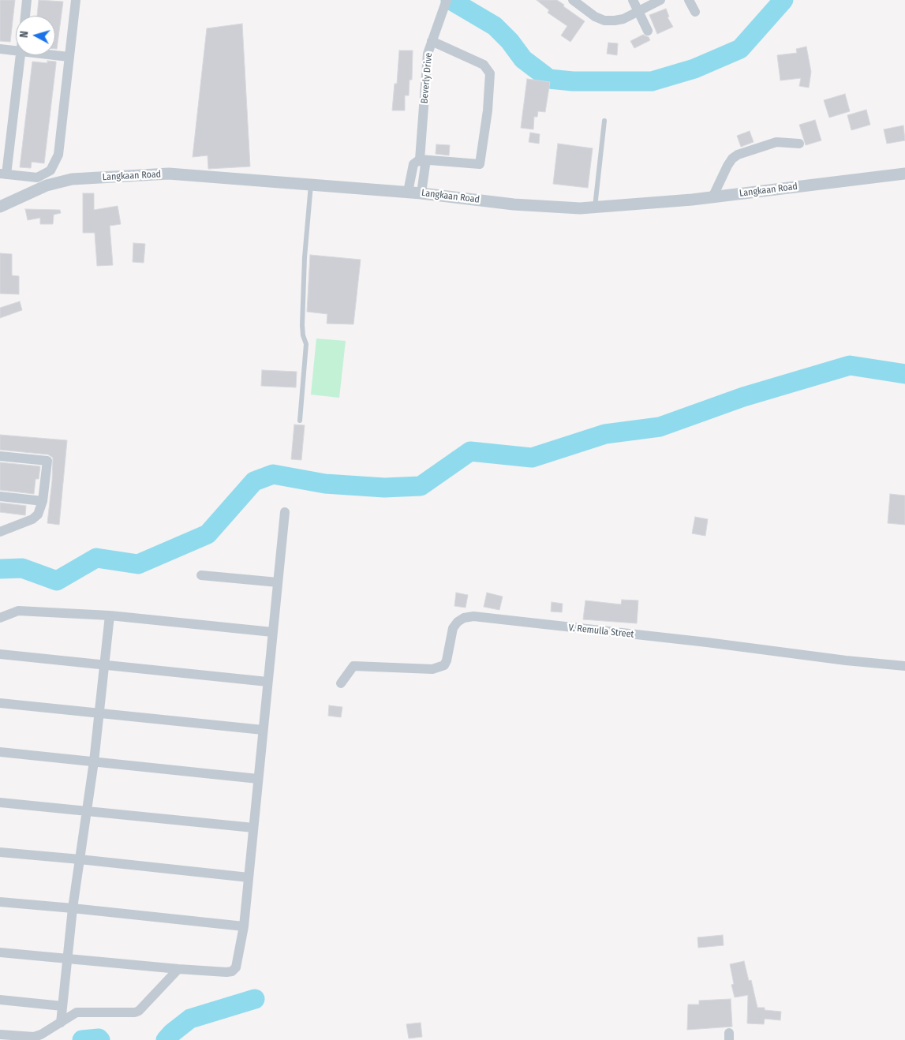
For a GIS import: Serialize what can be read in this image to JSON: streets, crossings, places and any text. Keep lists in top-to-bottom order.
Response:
{
  "streets": {
    "street": ["Beverly Drive", "Langkaan Road", "V. Remulla Street"]
  },
  "crossings": [
    ["Beverly Drive", "Langkaan Road"]
  ],
  "north": "left"
}
